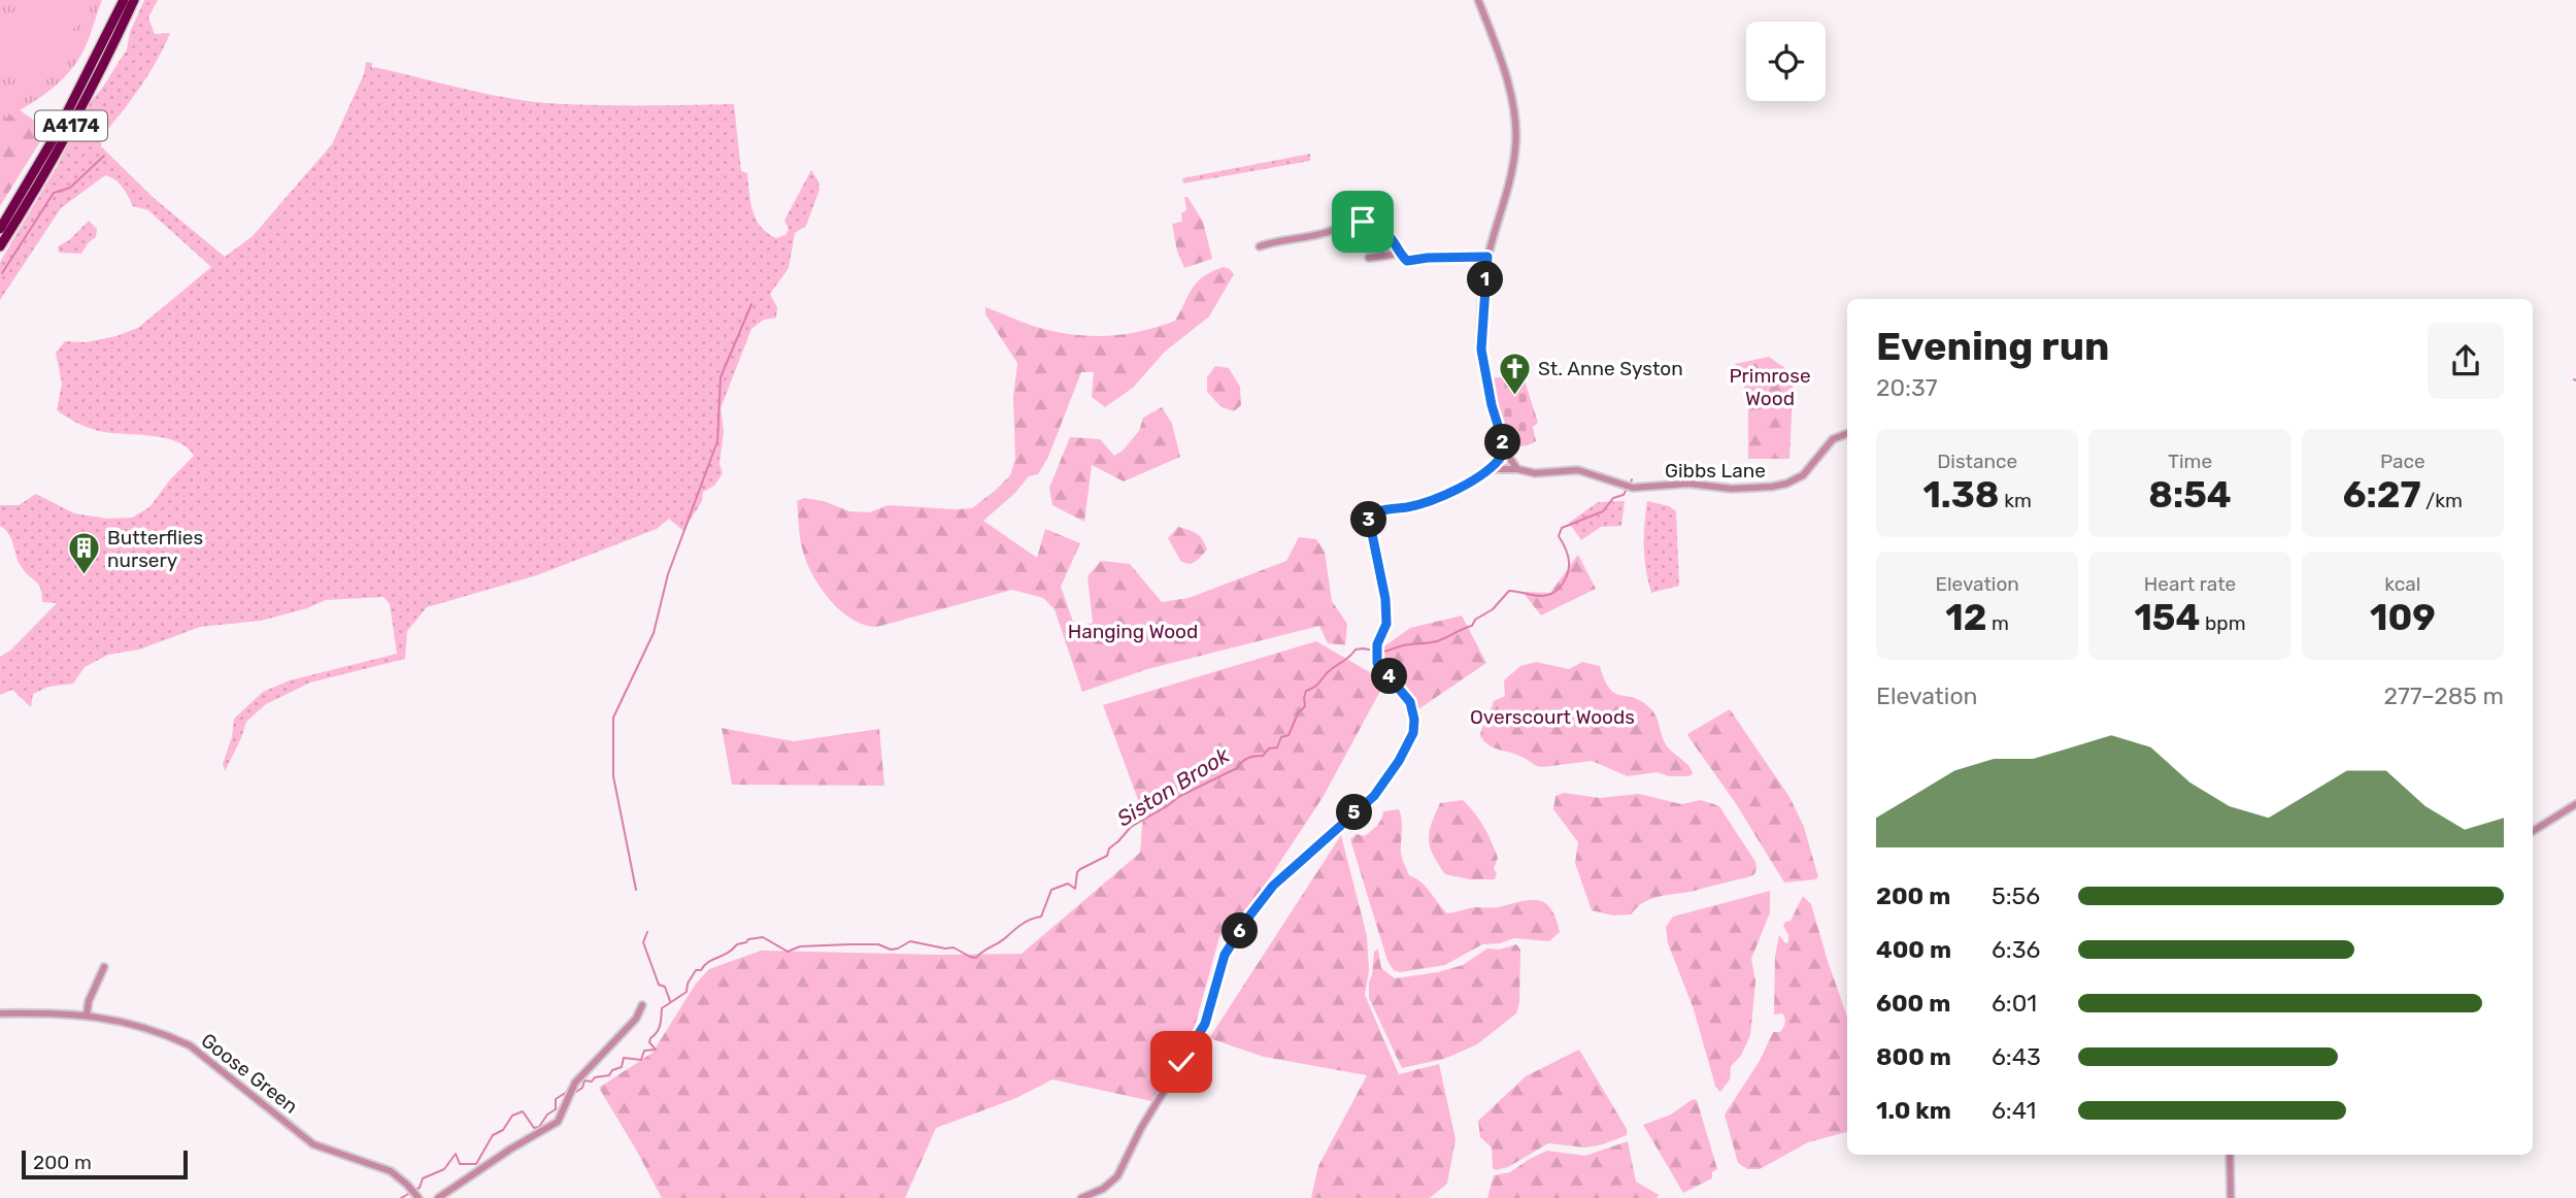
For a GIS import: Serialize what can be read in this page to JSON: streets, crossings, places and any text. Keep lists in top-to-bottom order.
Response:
{
  "streets": {
    "highway": ["A4174"],
    "street": ["Gibbs Lane", "Goose Green"]
  },
  "water": ["Siston Brook"],
  "parks": ["Primrose Wood", "Hanging Wood", "Overscourt Woods"],
  "places": {
    "church": ["St. Anne Syston"],
    "building": ["Butterflies nursery"]
  },
  "scale_bar": "200 m",
  "page": {
    "pins": [
      "1",
      "2",
      "3",
      "4",
      "5",
      "6"
    ],
    "heading": ["Evening run", "20:37"],
    "stats": [
      ["Distance", "1.38 km"],
      ["Time", "8:54"],
      ["Pace", "6:27 /km"],
      ["Elevation", "12 m"],
      ["Heart rate", "154 bpm"],
      ["kcal", "109"]
    ],
    "chart": ["Elevation", "277–285 m"],
    "list": [
      {
        "name": "200 m",
        "note": "5:56"
      },
      {
        "name": "400 m",
        "note": "6:36"
      },
      {
        "name": "600 m",
        "note": "6:01"
      },
      {
        "name": "800 m",
        "note": "6:43"
      },
      {
        "name": "1.0 km",
        "note": "6:41"
      }
    ],
    "scale": "200 m"
  }
}
